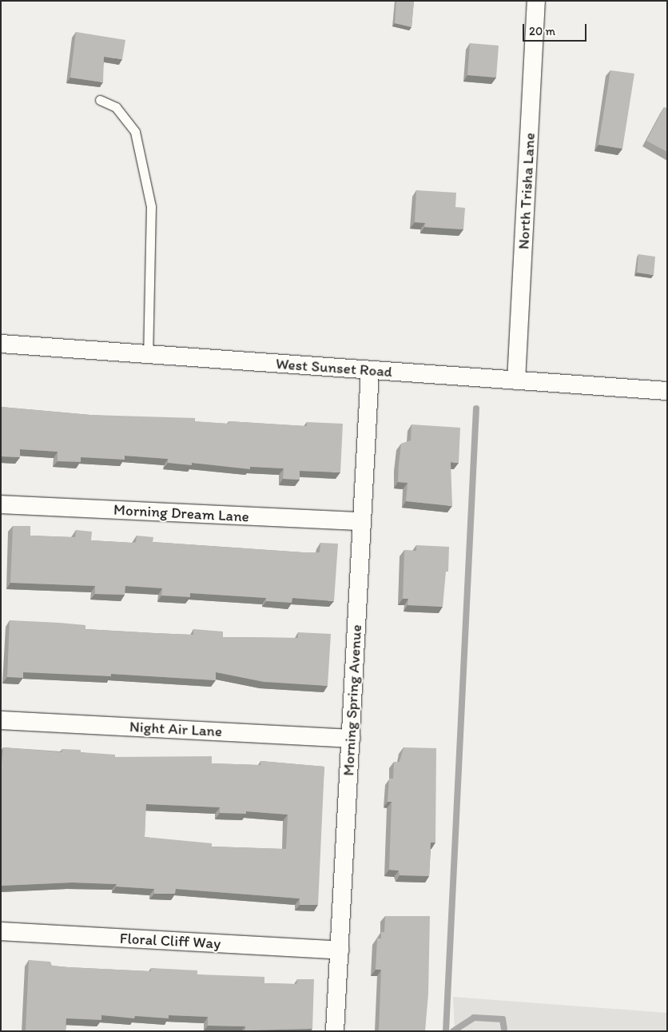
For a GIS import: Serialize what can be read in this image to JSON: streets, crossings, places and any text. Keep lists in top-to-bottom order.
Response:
{
  "streets": {
    "street": [
      "North Trisha Lane",
      "West Sunset Road",
      "Morning Dream Lane",
      "Morning Spring Avenue",
      "Night Air Lane",
      "Floral Cliff Way"
    ]
  },
  "crossings": [
    ["North Trisha Lane", "West Sunset Road"],
    ["West Sunset Road", "Morning Spring Avenue"],
    ["Morning Dream Lane", "Morning Spring Avenue"],
    ["Morning Spring Avenue", "Night Air Lane"],
    ["Morning Spring Avenue", "Floral Cliff Way"]
  ],
  "scale_bar": "20 m"
}
